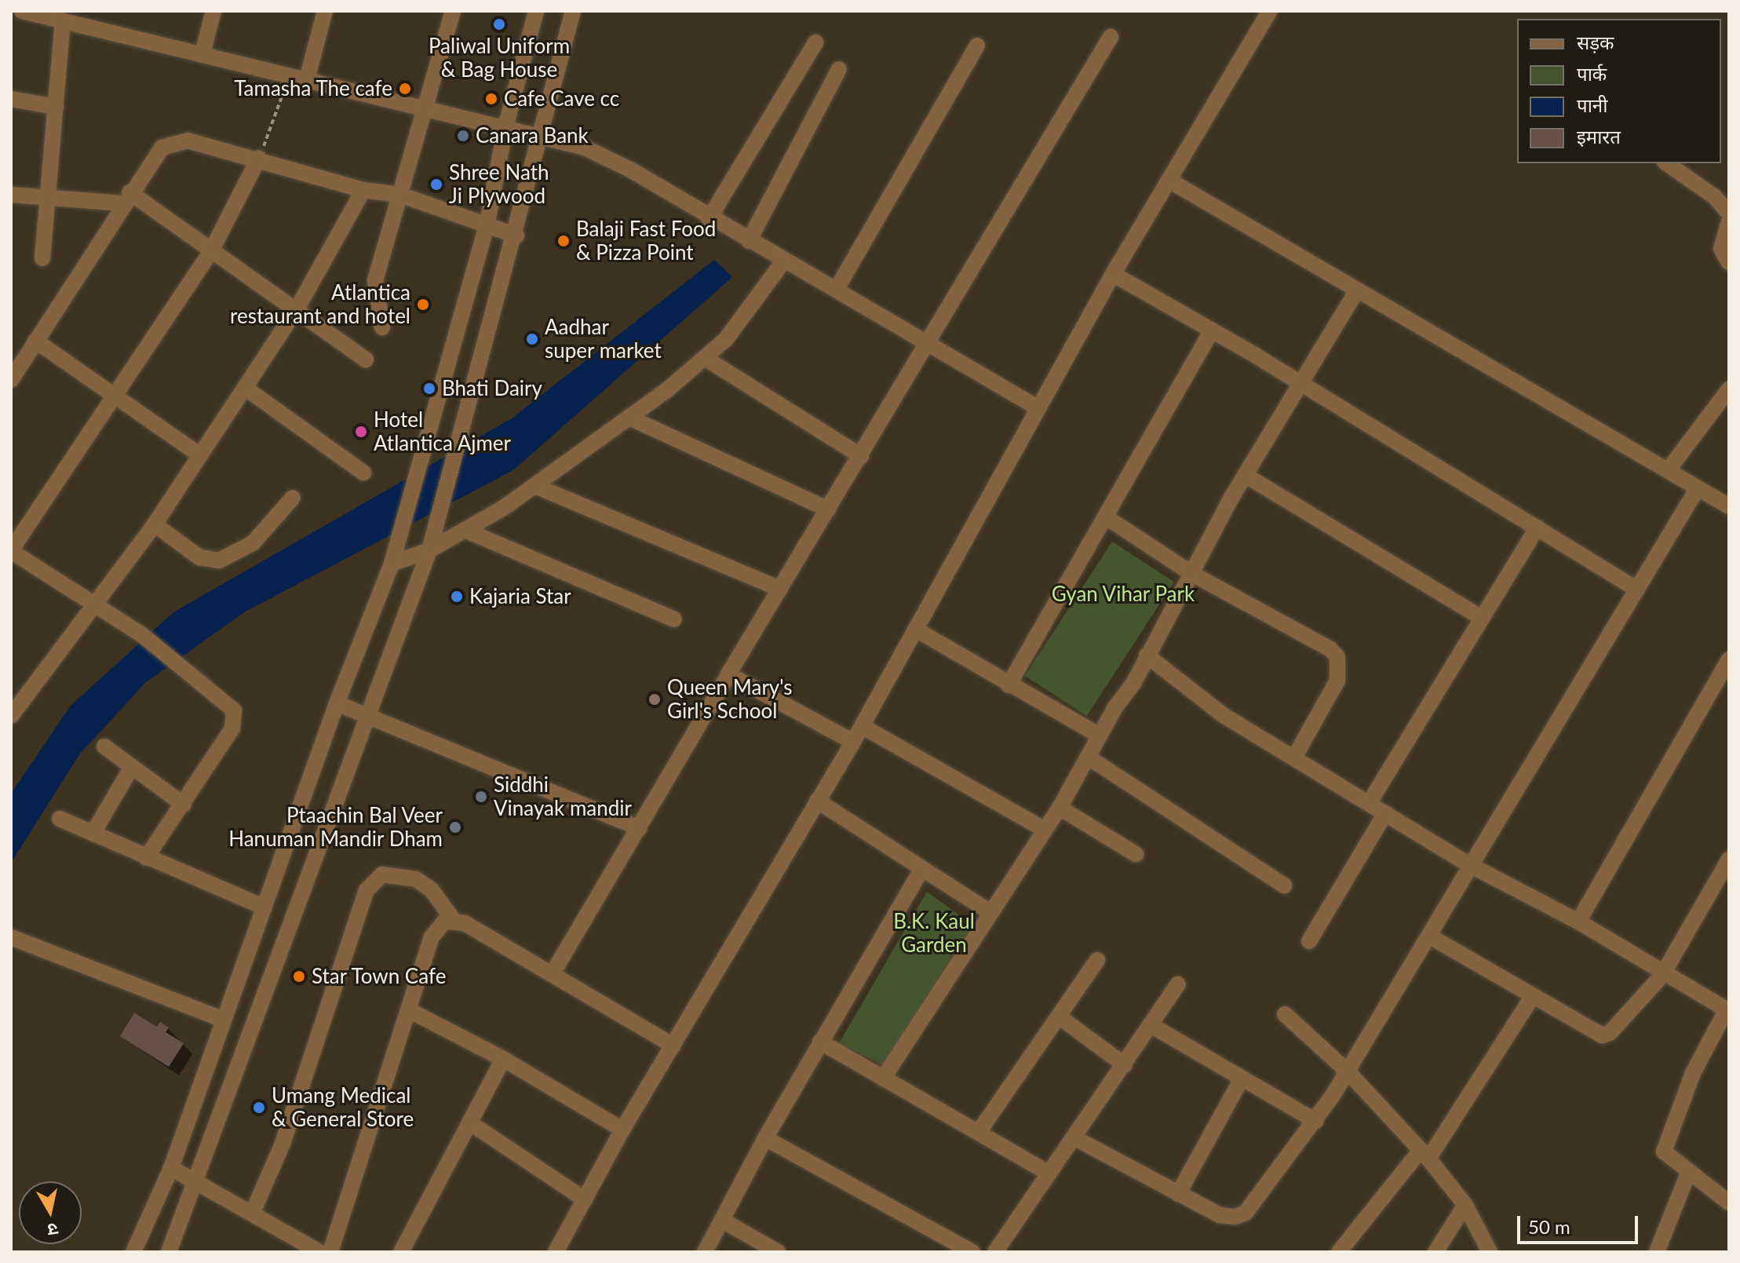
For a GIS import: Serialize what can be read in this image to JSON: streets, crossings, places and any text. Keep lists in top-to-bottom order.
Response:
{
  "parks": ["Gyan Vihar Park", "B.K. Kaul Garden"],
  "places": [
    "Paliwal Uniform & Bag House",
    "Tamasha The cafe",
    "Cafe Cave cc",
    "Canara Bank",
    "Shree Nath Ji Plywood",
    "Balaji Fast Food & Pizza Point",
    "Atlantica restaurant and hotel",
    "Aadhar super market",
    "Bhati Dairy",
    "Hotel Atlantica Ajmer",
    "Kajaria Star",
    "Queen Mary's Girl's School",
    "Siddhi Vinayak mandir",
    "Ptaachin Bal Veer Hanuman Mandir Dham",
    "Star Town Cafe",
    "Umang Medical & General Store"
  ],
  "legend": [
    "सड़क",
    "पार्क",
    "पानी",
    "इमारत"
  ],
  "scale_bar": "50 m",
  "north": "bottom"
}
